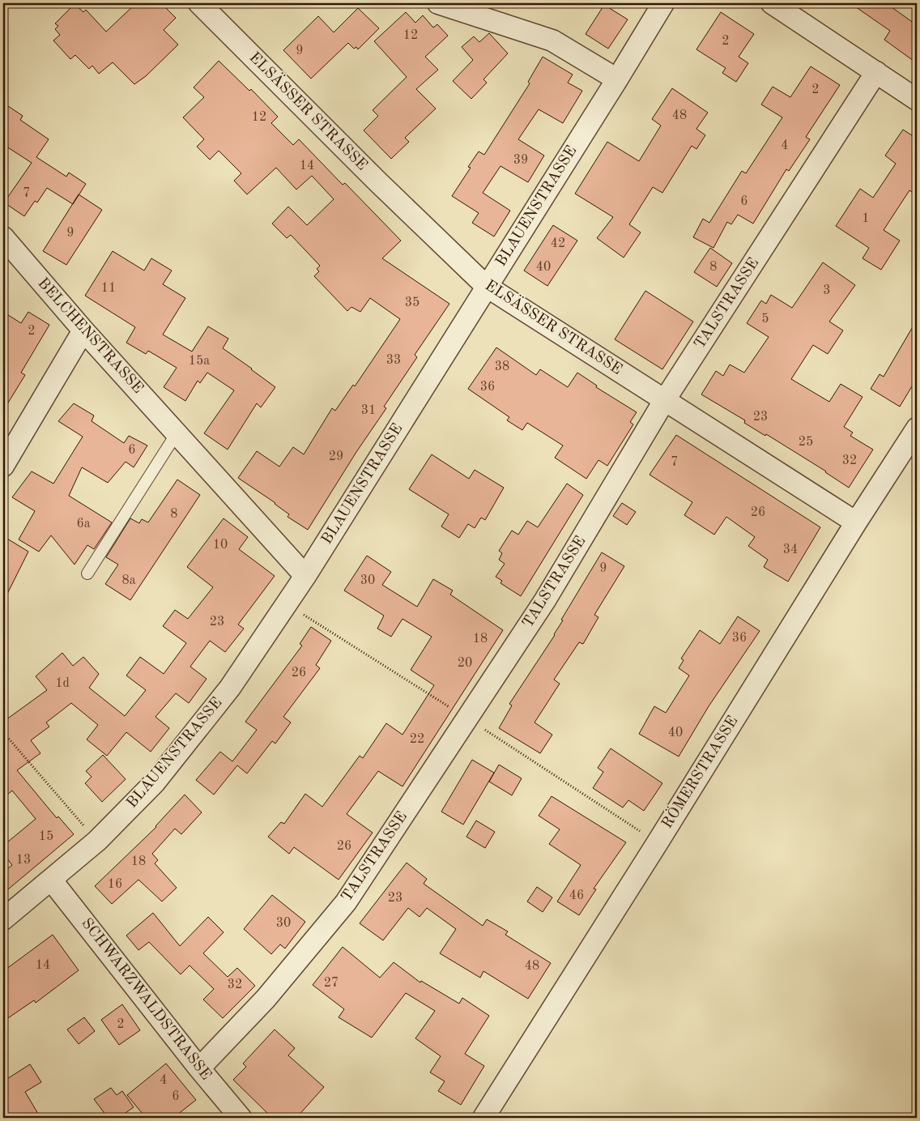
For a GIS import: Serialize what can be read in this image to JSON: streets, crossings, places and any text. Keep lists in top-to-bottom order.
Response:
{
  "streets": {
    "street": [
      "ELSÄSSER STRASSE",
      "BLAUENSTRASSE",
      "TALSTRASSE",
      "BELCHENSTRASSE",
      "RÖMERSTRASSE",
      "SCHWARZWALDSTRASSE"
    ]
  },
  "crossings": [
    ["ELSÄSSER STRASSE", "BLAUENSTRASSE"],
    ["ELSÄSSER STRASSE", "TALSTRASSE"],
    ["ELSÄSSER STRASSE", "RÖMERSTRASSE"],
    ["BLAUENSTRASSE", "BELCHENSTRASSE"],
    ["BLAUENSTRASSE", "SCHWARZWALDSTRASSE"],
    ["TALSTRASSE", "SCHWARZWALDSTRASSE"]
  ],
  "house_numbers": [
    "12",
    "2",
    "9",
    "2",
    "48",
    "12",
    "4",
    "39",
    "14",
    "7",
    "6",
    "1",
    "9",
    "42",
    "40",
    "8",
    "11",
    "3",
    "35",
    "5",
    "2",
    "33",
    "15a",
    "38",
    "36",
    "31",
    "23",
    "25",
    "6",
    "29",
    "32",
    "7",
    "26",
    "8",
    "6a",
    "10",
    "34",
    "9",
    "8a",
    "30",
    "23",
    "36",
    "18",
    "20",
    "26",
    "1d",
    "40",
    "22",
    "15",
    "26",
    "13",
    "18",
    "16",
    "46",
    "23",
    "30",
    "14",
    "48",
    "27",
    "32",
    "2",
    "4",
    "6"
  ]
}
